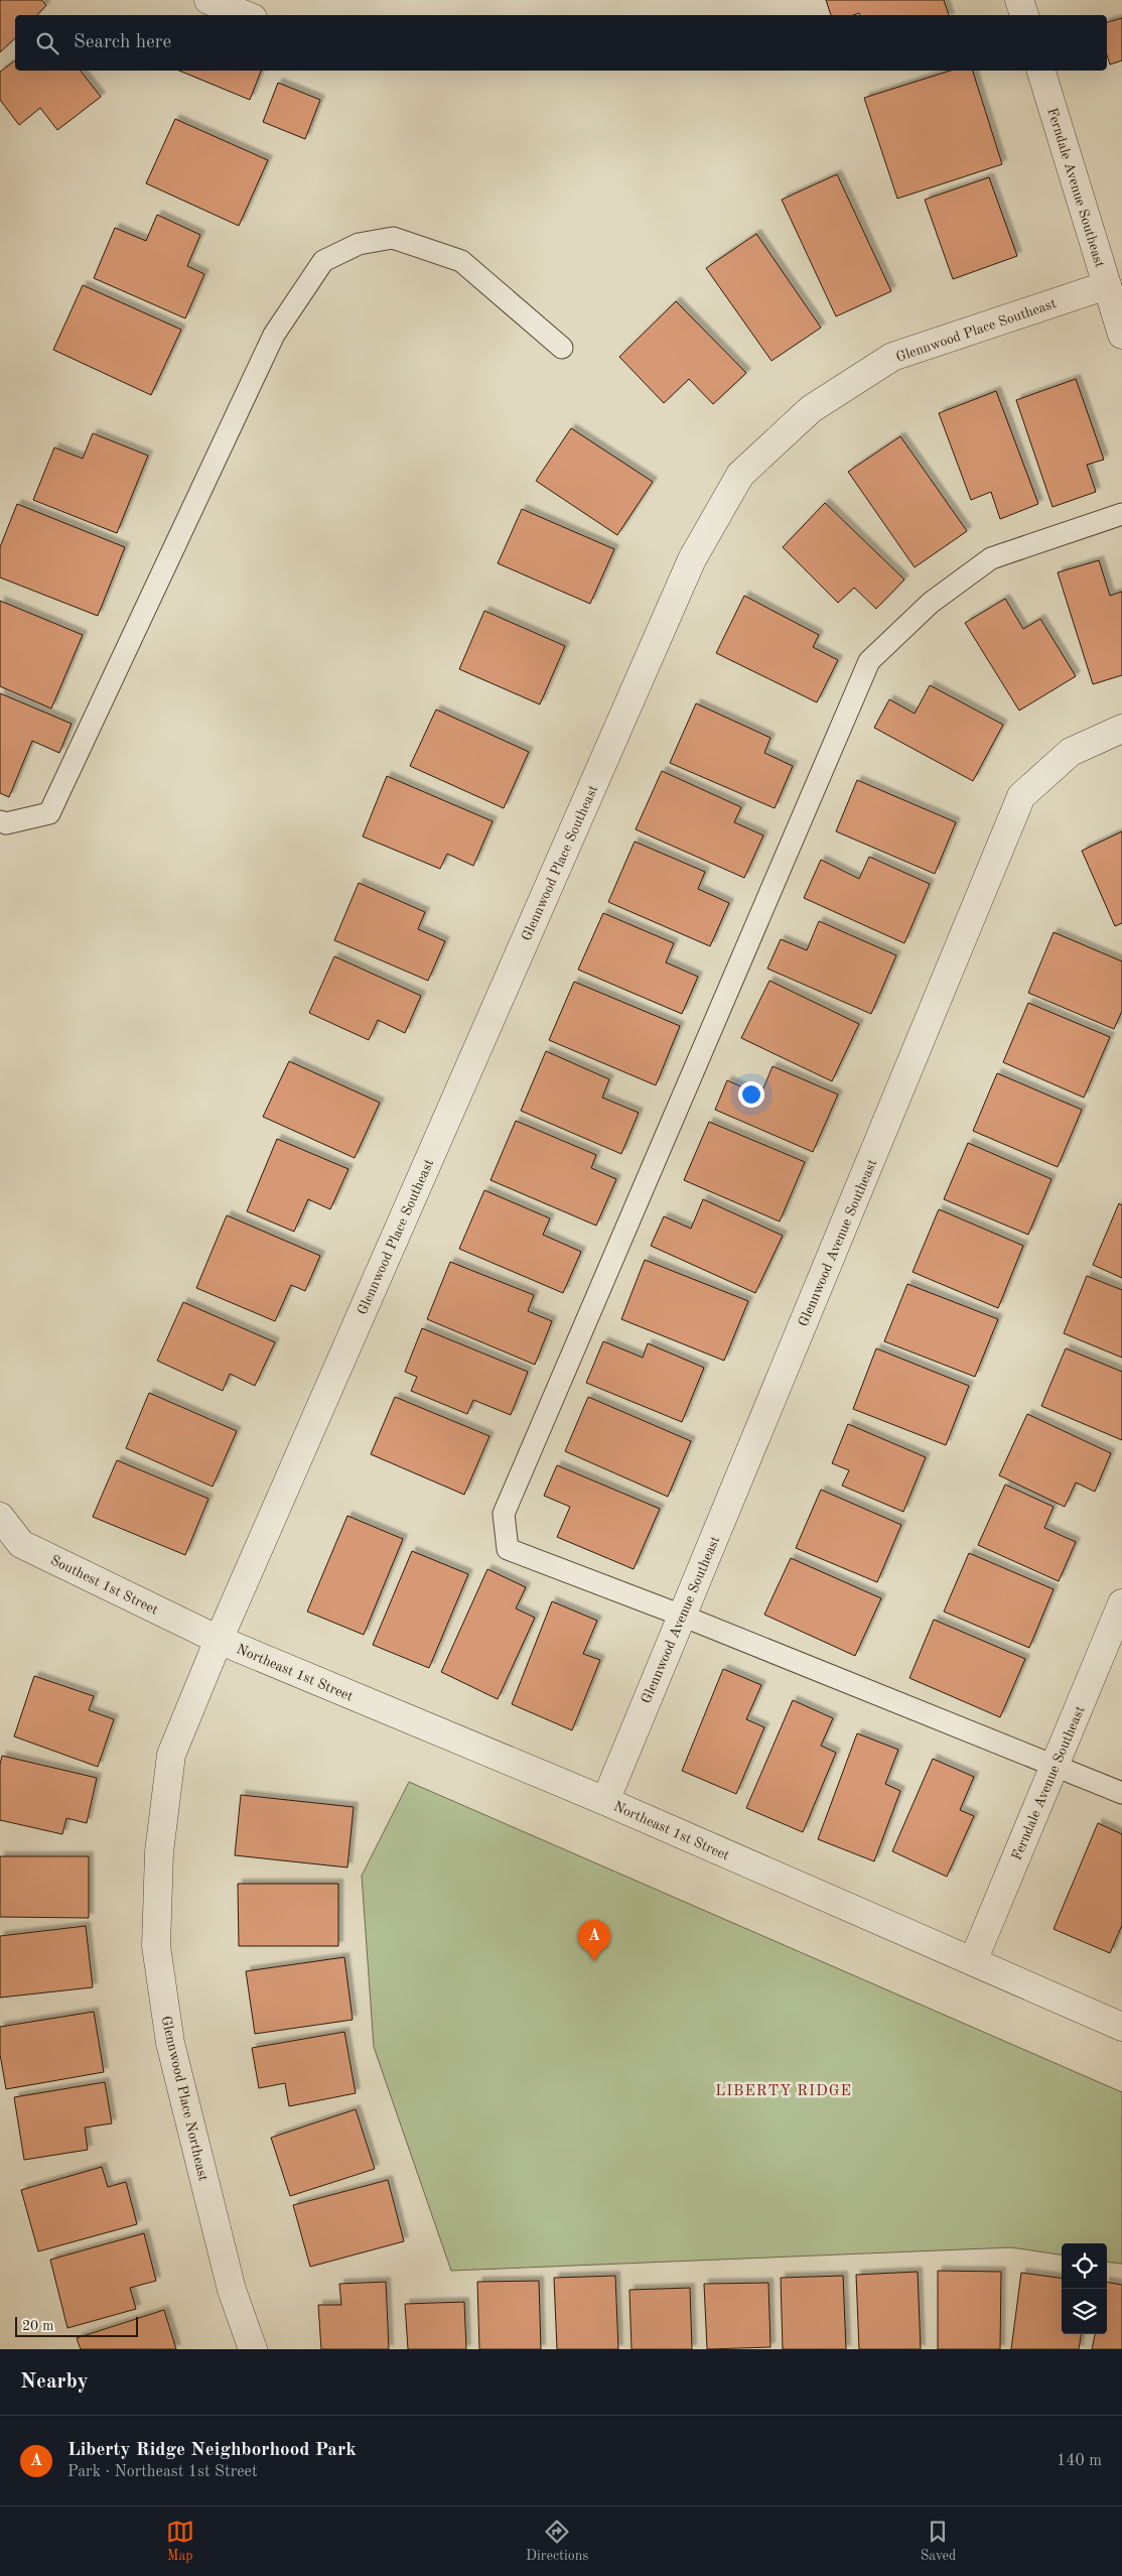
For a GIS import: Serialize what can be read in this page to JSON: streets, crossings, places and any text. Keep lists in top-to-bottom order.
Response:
{
  "streets": {
    "street": [
      "Ferndale Avenue Southeast",
      "Glennwood Place Southeast",
      "Glennwood Avenue Southeast",
      "Southest 1st Street",
      "Northeast 1st Street",
      "Glennwood Place Northeast"
    ]
  },
  "crossings": [
    ["Ferndale Avenue Southeast", "Glennwood Place Southeast"],
    ["Ferndale Avenue Southeast", "Northeast 1st Street"],
    ["Glennwood Place Southeast", "Southest 1st Street"],
    ["Glennwood Place Southeast", "Northeast 1st Street"],
    ["Glennwood Place Southeast", "Glennwood Place Northeast"],
    ["Glennwood Avenue Southeast", "Northeast 1st Street"],
    ["Southest 1st Street", "Northeast 1st Street"],
    ["Southest 1st Street", "Glennwood Place Northeast"],
    ["Northeast 1st Street", "Glennwood Place Northeast"]
  ],
  "districts": ["LIBERTY RIDGE"],
  "scale_bar": "20 m",
  "page": {
    "search": "Search here",
    "pins": "A",
    "scale": "20 m",
    "heading": "Nearby",
    "list": [
      {
        "mark": "A",
        "name": "Liberty Ridge Neighborhood Park",
        "note": "Park · Northeast 1st Street",
        "value": "140 m"
      }
    ],
    "nav": ["Map", "Directions", "Saved"]
  }
}
